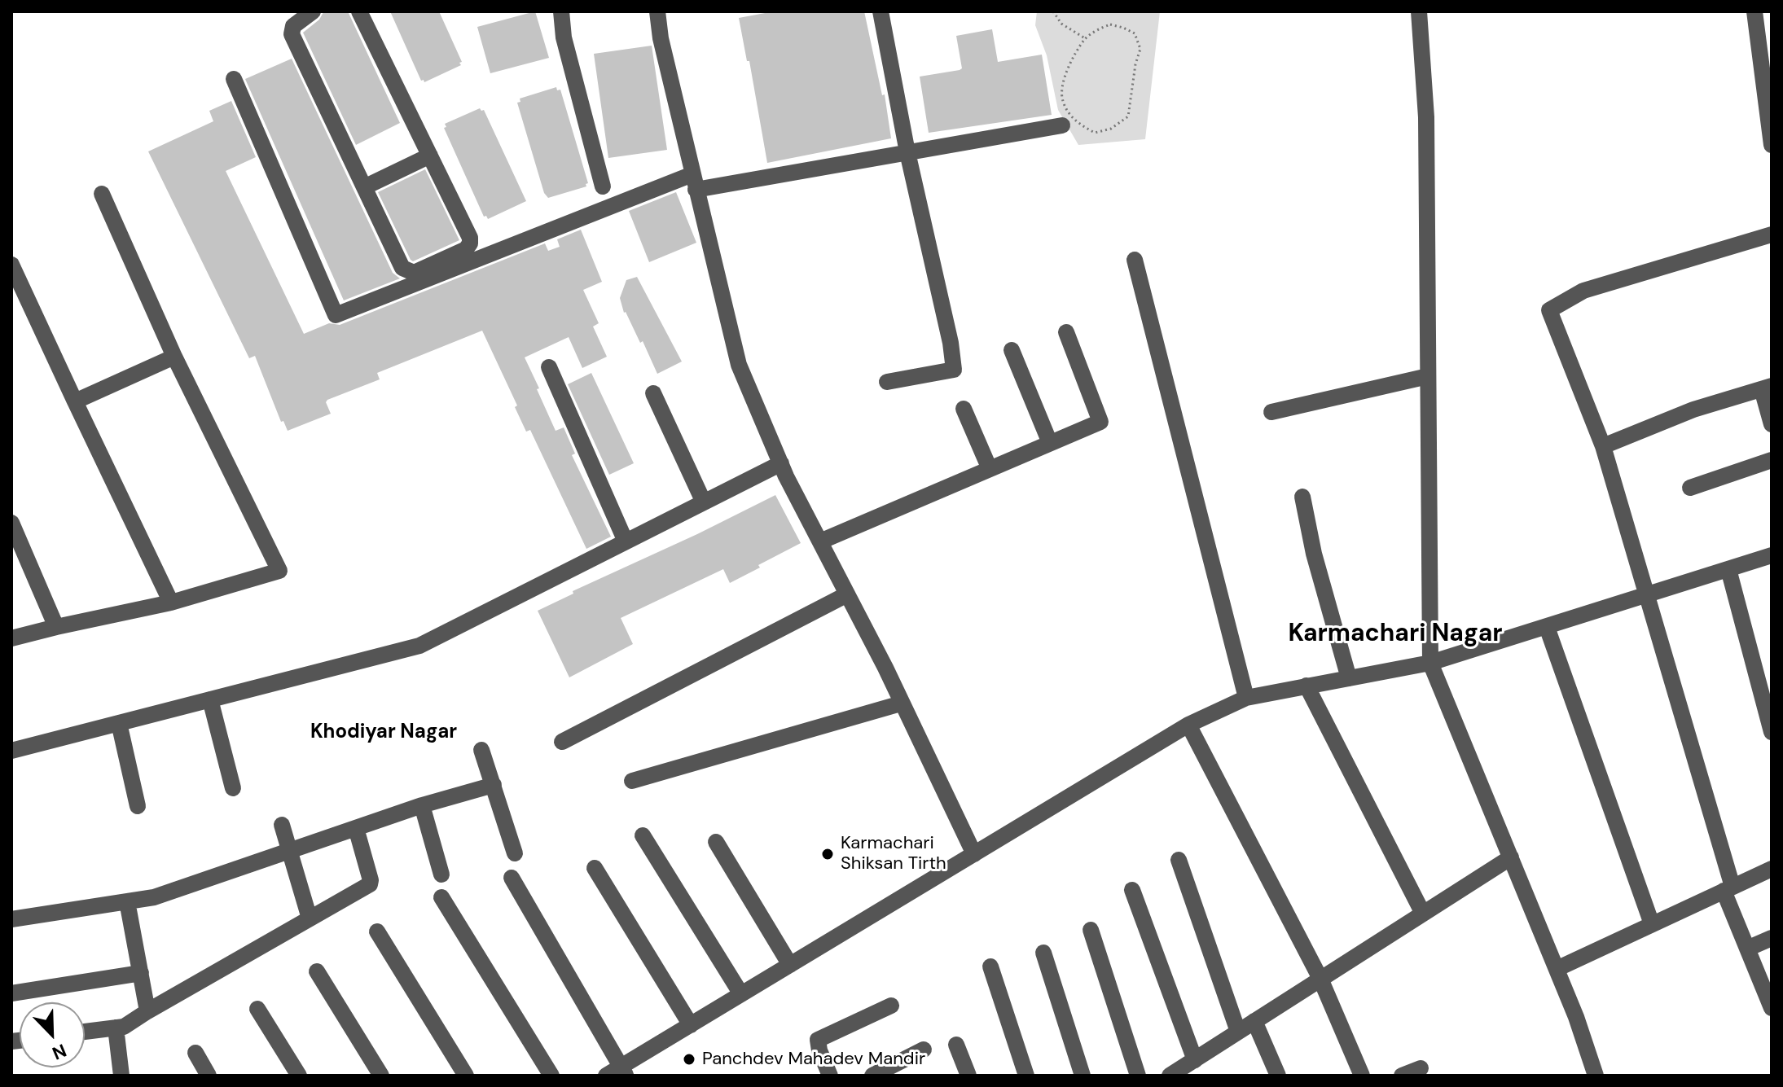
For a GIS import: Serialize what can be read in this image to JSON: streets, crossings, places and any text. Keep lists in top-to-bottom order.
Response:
{
  "districts": ["Karmachari Nagar", "Khodiyar Nagar"],
  "places": ["Karmachari Shiksan Tirth", "Panchdev Mahadev Mandir"],
  "north": "bottom right"
}
